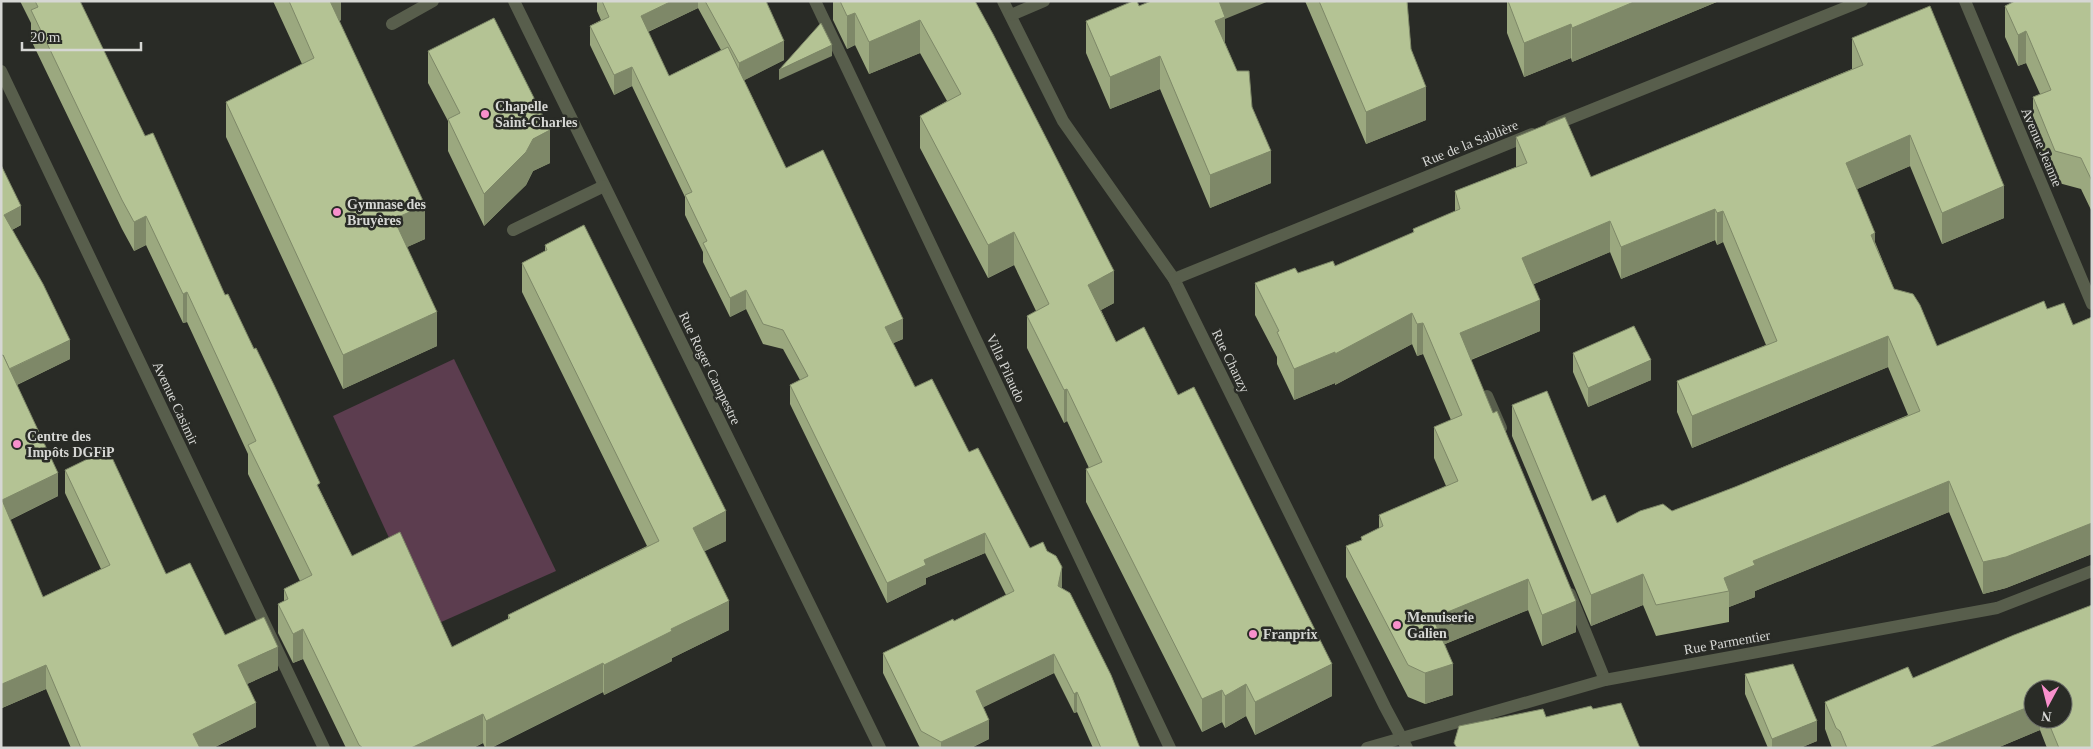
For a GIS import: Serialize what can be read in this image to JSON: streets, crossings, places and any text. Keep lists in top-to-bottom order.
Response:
{
  "streets": {
    "street": [
      "Rue de la Sablière",
      "Avenue Jeanne",
      "Rue Chanzy",
      "Rue Roger Campestre",
      "Villa Pilaudo",
      "Avenue Casimir",
      "Rue Parmentier"
    ]
  },
  "crossings": [
    ["Rue de la Sablière", "Rue Chanzy"],
    ["Rue Chanzy", "Rue Parmentier"]
  ],
  "places": [
    "Chapelle Saint-Charles",
    "Gymnase des Bruyères",
    "Centre des Impôts DGFiP",
    "Menuiserie Galien",
    "Franprix"
  ],
  "scale_bar": "20 m",
  "north": "bottom"
}
